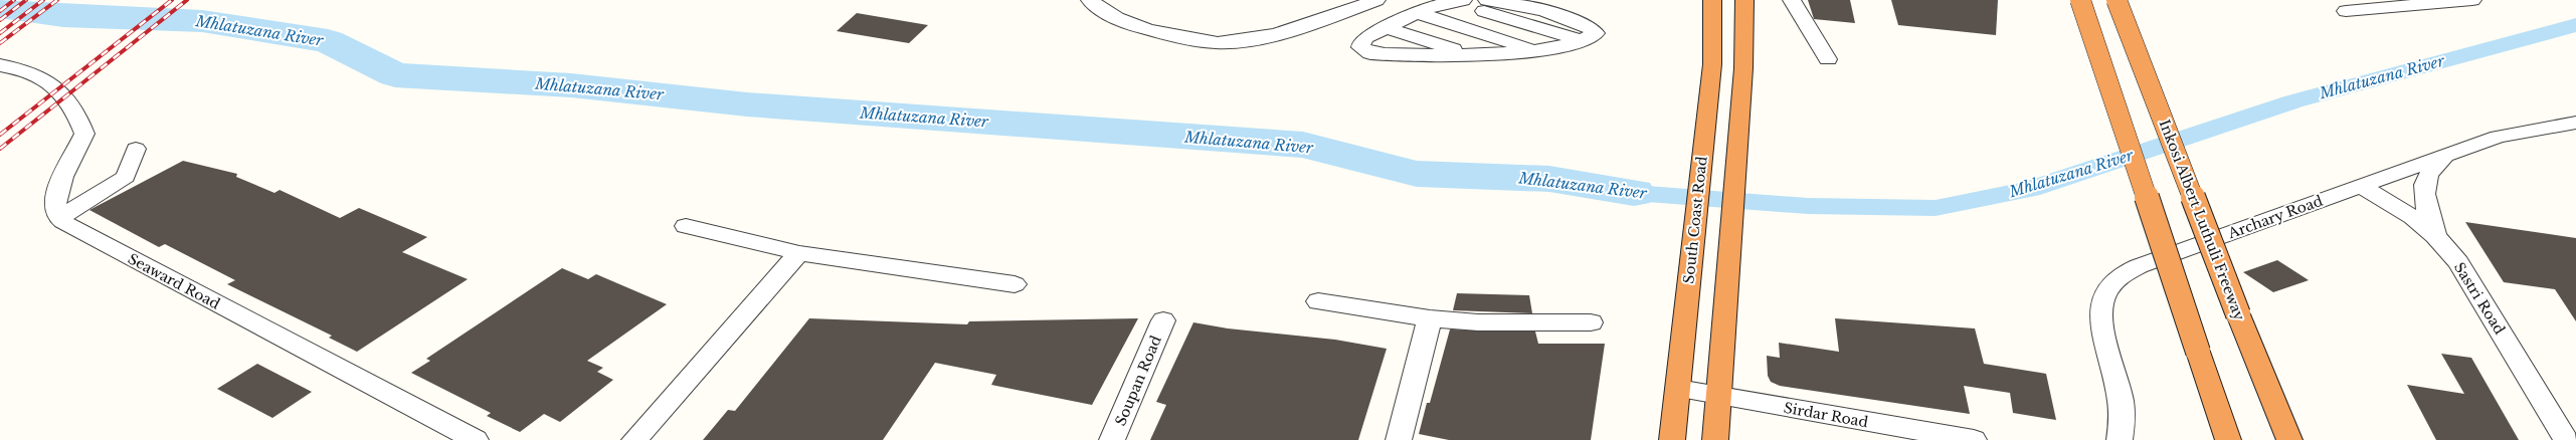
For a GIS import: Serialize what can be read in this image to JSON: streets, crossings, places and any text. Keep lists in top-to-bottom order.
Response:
{
  "streets": {
    "highway": ["South Coast Road", "Inkosi Albert Luthuli Freeway"],
    "street": [
      "Archary Road",
      "Seaward Road",
      "Sastri Road",
      "Soupan Road",
      "Sirdar Road"
    ]
  },
  "crossings": [
    ["Archary Road", "Sastri Road"],
    ["South Coast Road", "Sirdar Road"]
  ],
  "water": ["Mhlatuzana River"]
}
